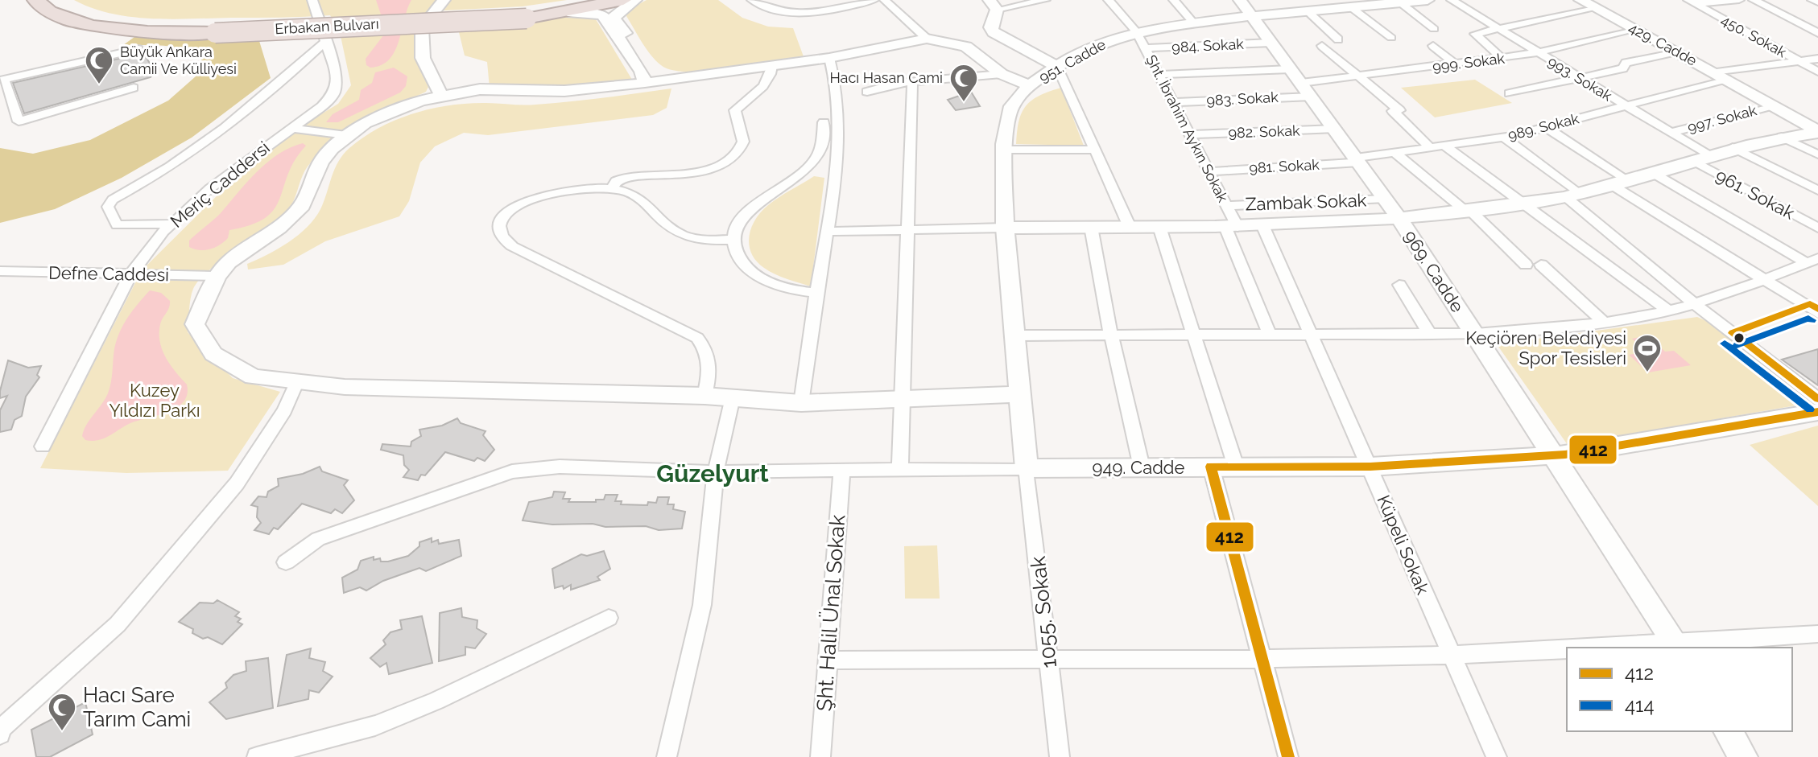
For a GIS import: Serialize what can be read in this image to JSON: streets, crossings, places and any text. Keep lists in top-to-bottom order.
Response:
{
  "streets": {
    "highway": ["Erbakan Bulvarı"],
    "street": [
      "450. Sokak",
      "429. Cadde",
      "984. Sokak",
      "951. Cadde",
      "999. Sokak",
      "993. Sokak",
      "983. Sokak",
      "997. Sokak",
      "989. Sokak",
      "Şht. İbrahim Aykın Sokak",
      "982. Sokak",
      "981. Sokak",
      "Meriç Caddersi",
      "961. Sokak",
      "Zambak Sokak",
      "969. Cadde",
      "Defne Caddesi",
      "949. Cadde",
      "Küpeli Sokak",
      "1055. Sokak",
      "Şht. Halil Ünal Sokak"
    ]
  },
  "crossings": [
    ["450. Sokak", "989. Sokak"],
    ["429. Cadde", "999. Sokak"],
    ["429. Cadde", "989. Sokak"],
    ["984. Sokak", "Şht. İbrahim Aykın Sokak"],
    ["984. Sokak", "969. Cadde"],
    ["951. Cadde", "Şht. İbrahim Aykın Sokak"],
    ["951. Cadde", "969. Cadde"],
    ["951. Cadde", "949. Cadde"],
    ["951. Cadde", "1055. Sokak"],
    ["999. Sokak", "993. Sokak"],
    ["999. Sokak", "983. Sokak"],
    ["999. Sokak", "969. Cadde"],
    ["993. Sokak", "997. Sokak"],
    ["993. Sokak", "989. Sokak"],
    ["993. Sokak", "961. Sokak"],
    ["983. Sokak", "Şht. İbrahim Aykın Sokak"],
    ["983. Sokak", "969. Cadde"],
    ["989. Sokak", "981. Sokak"],
    ["989. Sokak", "969. Cadde"],
    ["Şht. İbrahim Aykın Sokak", "982. Sokak"],
    ["Şht. İbrahim Aykın Sokak", "981. Sokak"],
    ["Şht. İbrahim Aykın Sokak", "Zambak Sokak"],
    ["982. Sokak", "969. Cadde"],
    ["981. Sokak", "969. Cadde"],
    ["Meriç Caddersi", "Defne Caddesi"],
    ["Zambak Sokak", "969. Cadde"],
    ["969. Cadde", "949. Cadde"],
    ["949. Cadde", "Küpeli Sokak"],
    ["949. Cadde", "1055. Sokak"]
  ],
  "districts": ["Güzelyurt"],
  "parks": ["Kuzey Yıldızı Parkı"],
  "places": {
    "mosque": ["Büyük Ankara Camii Ve Külliyesi", "Hacı Hasan Cami", "Hacı Sare Tarım Cami"],
    "sports": ["Keçiören Belediyesi Spor Tesisleri"]
  },
  "lines": ["transit line 412", "transit line 414"],
  "legend": ["412", "414"]
}
